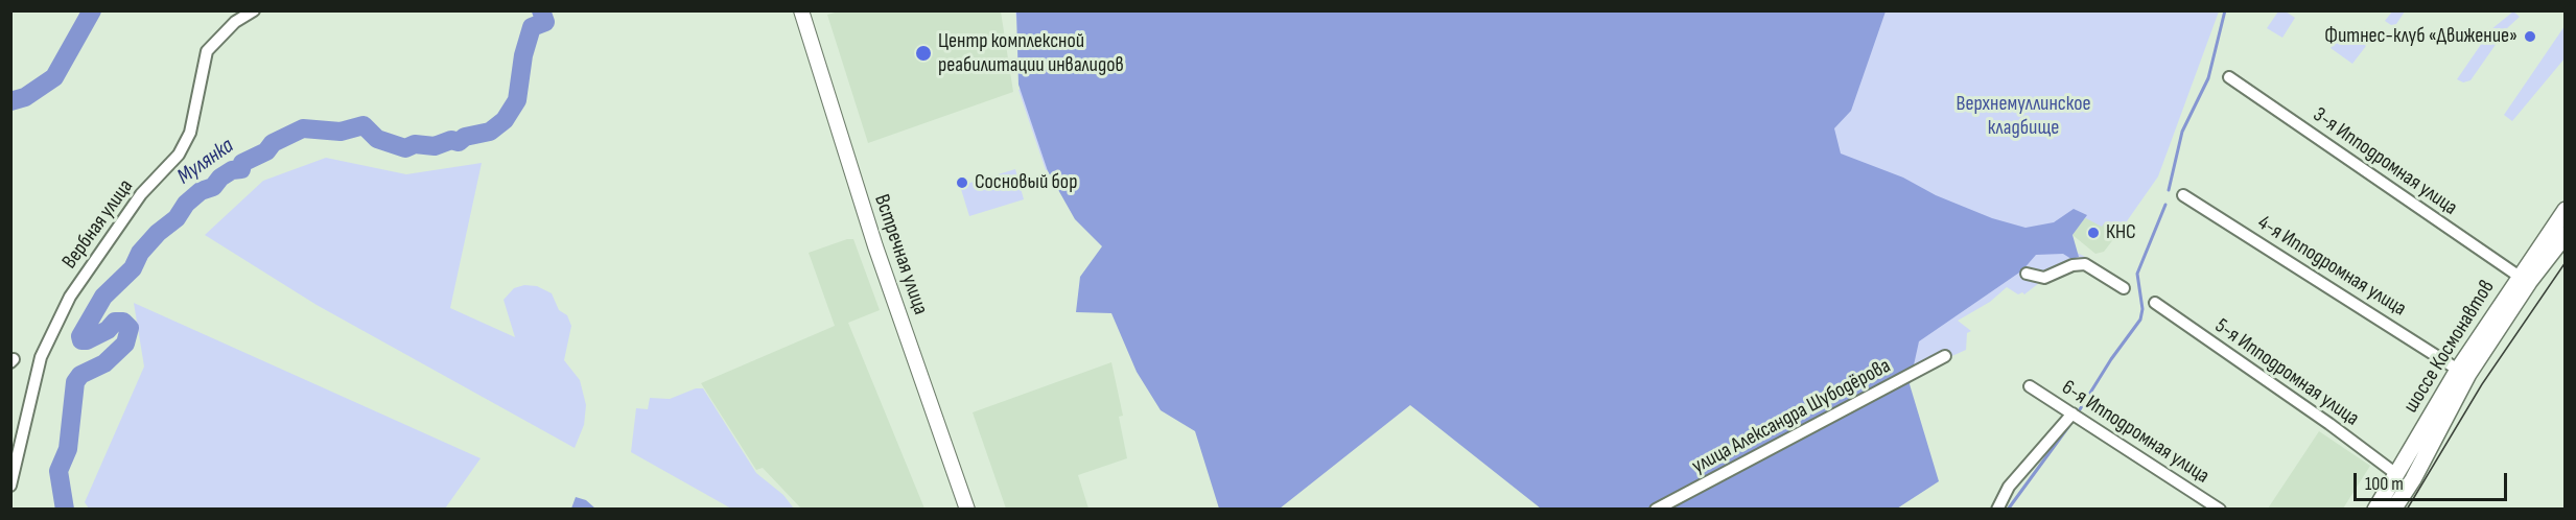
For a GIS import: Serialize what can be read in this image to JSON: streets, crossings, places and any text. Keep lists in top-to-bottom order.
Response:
{
  "streets": {
    "main road": ["Встречная улица", "шоссе Космонавтов"],
    "street": [
      "3-я Ипподромная улица",
      "Вербная улица",
      "4-я Ипподромная улица",
      "5-я Ипподромная улица",
      "улица Александра Шубодёрова",
      "6-я Ипподромная улица"
    ]
  },
  "crossings": [
    ["3-я Ипподромная улица", "шоссе Космонавтов"],
    ["4-я Ипподромная улица", "шоссе Космонавтов"],
    ["шоссе Космонавтов", "5-я Ипподромная улица"]
  ],
  "water": ["Мулянка"],
  "parks": ["Верхнемуллинское кладбище"],
  "places": [
    "Фитнес-клуб «Движение»",
    "Центр комплексной реабилитации инвалидов",
    "Сосновый бор",
    "КНС"
  ],
  "scale_bar": "100 m"
}
